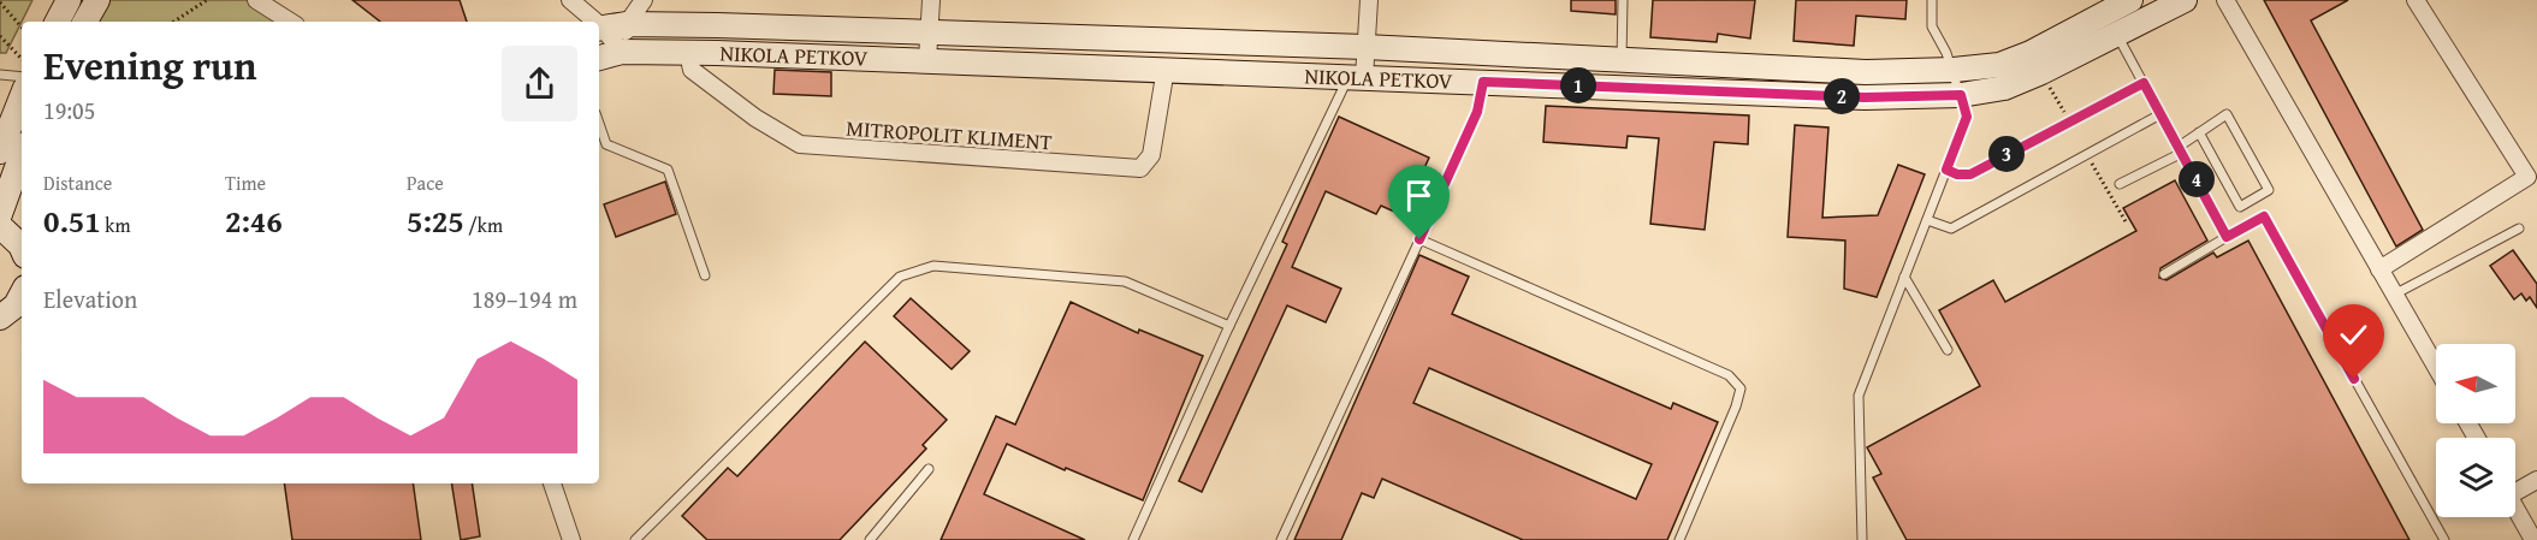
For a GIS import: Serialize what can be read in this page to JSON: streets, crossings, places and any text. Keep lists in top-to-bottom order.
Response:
{
  "streets": {
    "main road": ["NIKOLA PETKOV"],
    "street": ["MITROPOLIT KLIMENT"]
  },
  "crossings": [
    ["NIKOLA PETKOV", "MITROPOLIT KLIMENT"]
  ],
  "north": "left",
  "page": {
    "heading": ["Evening run", "19:05"],
    "pins": [
      "1",
      "2",
      "3",
      "4"
    ],
    "stats": [
      ["Distance", "0.51 km"],
      ["Time", "2:46"],
      ["Pace", "5:25 /km"]
    ],
    "chart": ["Elevation", "189–194 m"]
  }
}
